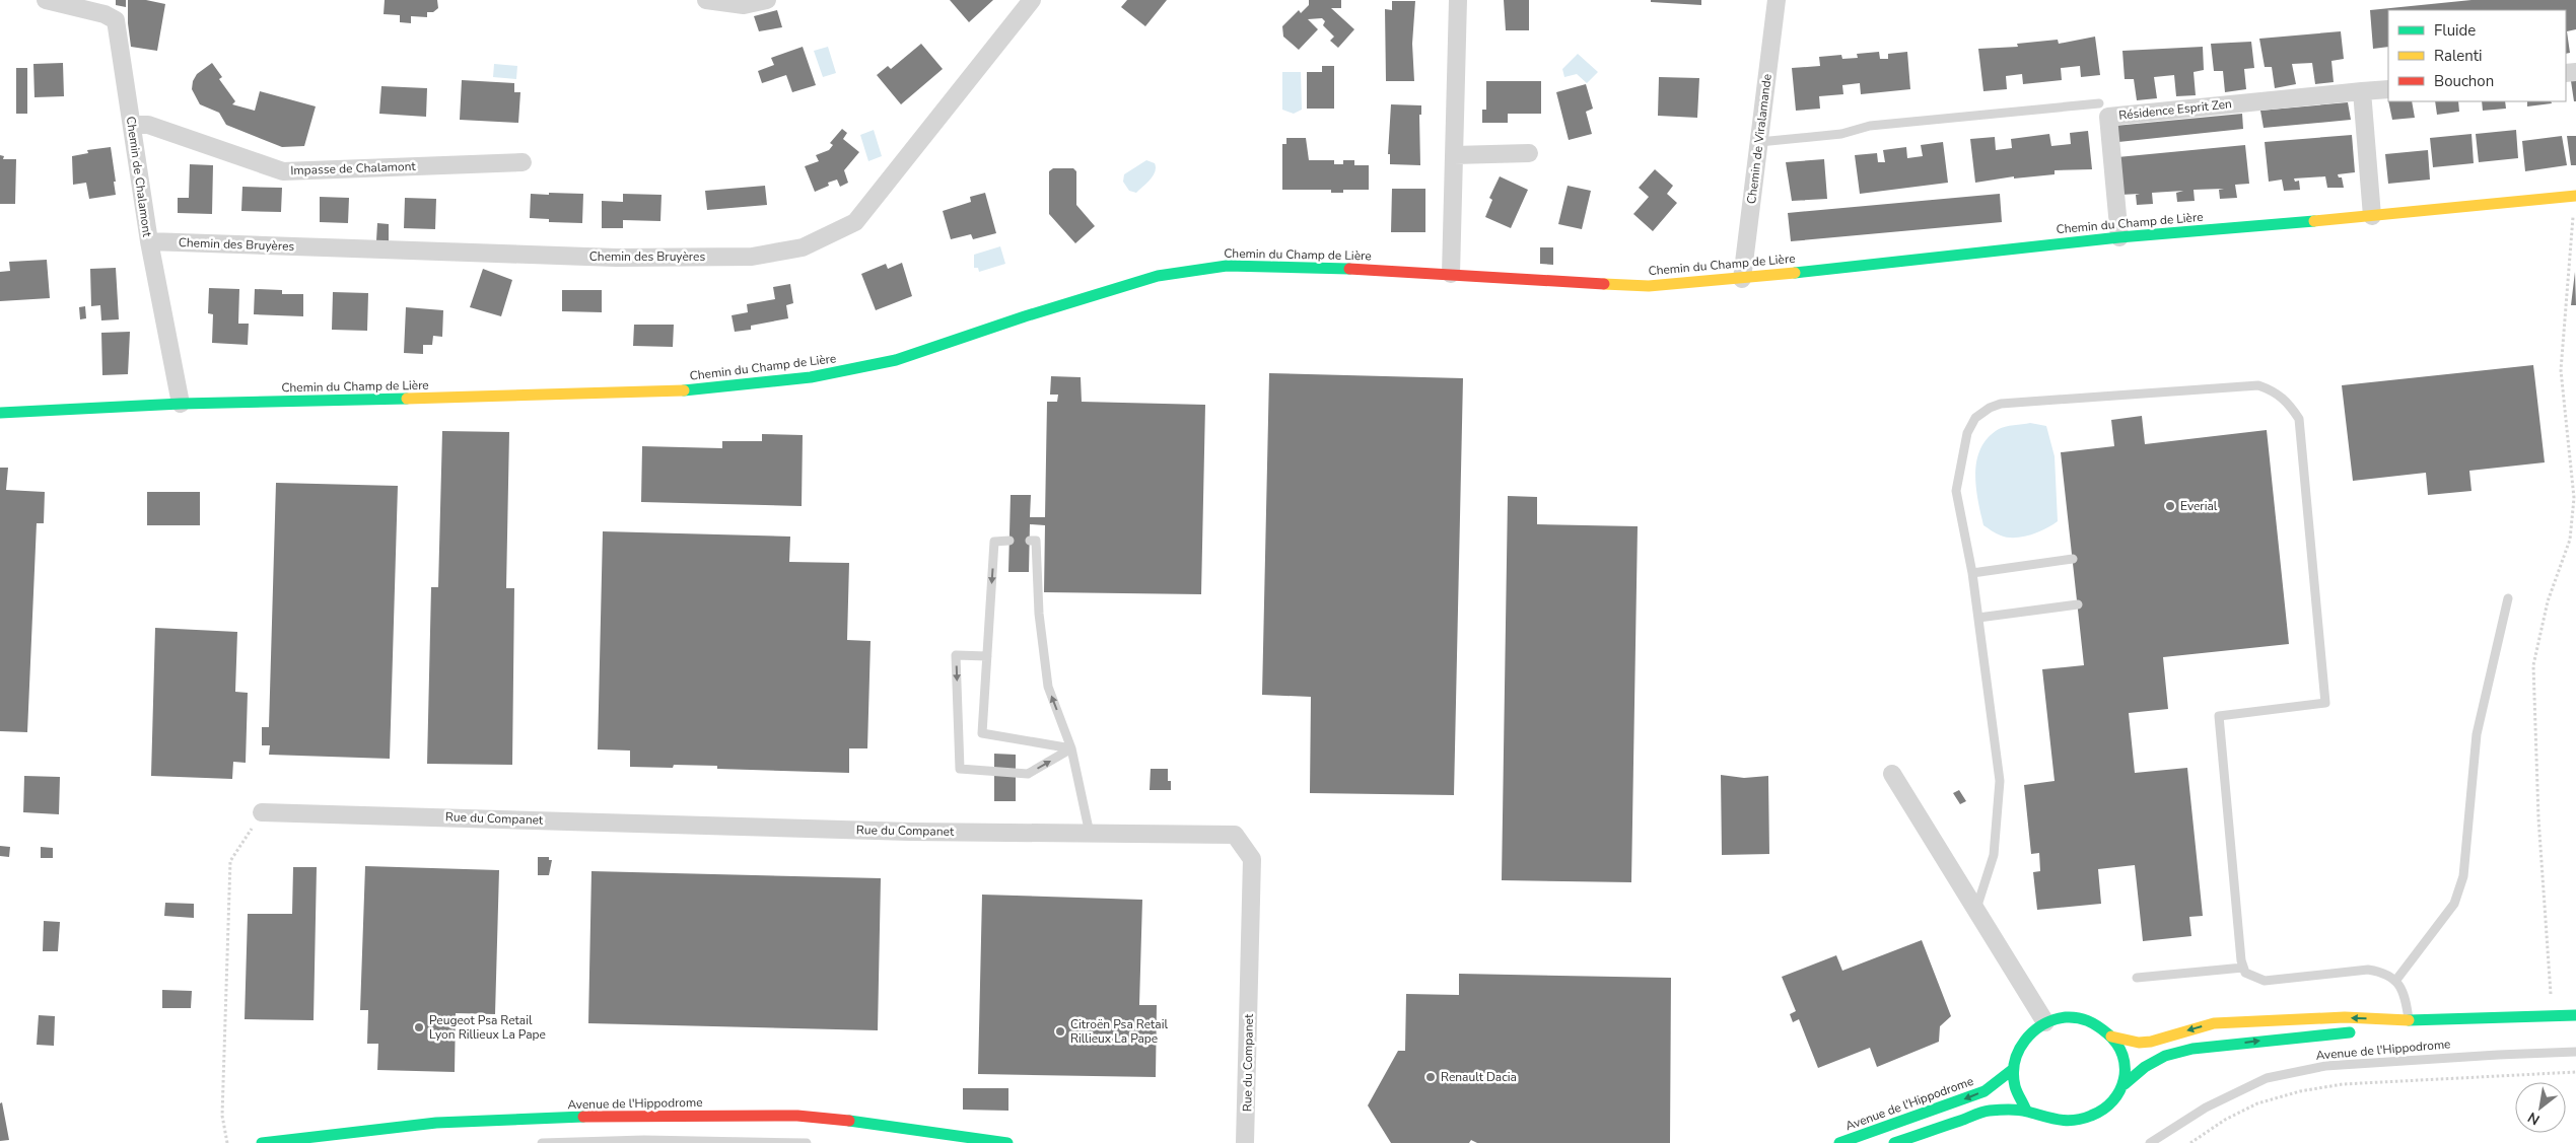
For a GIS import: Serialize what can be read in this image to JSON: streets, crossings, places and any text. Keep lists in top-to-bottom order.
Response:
{
  "streets": {
    "street": [
      "Résidence Esprit Zen",
      "Chemin de Viralamande",
      "Impasse de Chalamont",
      "Chemin de Chalamont",
      "Chemin du Champ de Lière",
      "Chemin des Bruyères",
      "Rue du Companet",
      "Avenue de l'Hippodrome"
    ]
  },
  "crossings": [
    ["Résidence Esprit Zen", "Chemin du Champ de Lière"],
    ["Chemin de Viralamande", "Chemin du Champ de Lière"],
    ["Impasse de Chalamont", "Chemin de Chalamont"],
    ["Chemin de Chalamont", "Chemin du Champ de Lière"],
    ["Chemin de Chalamont", "Chemin des Bruyères"]
  ],
  "places": [
    "Everial",
    "Peugeot Psa Retail Lyon Rillieux La Pape",
    "Citroën Psa Retail Rillieux La Pape",
    "Renault Dacia"
  ],
  "legend": ["Fluide", "Ralenti", "Bouchon"],
  "north": "bottom left"
}
